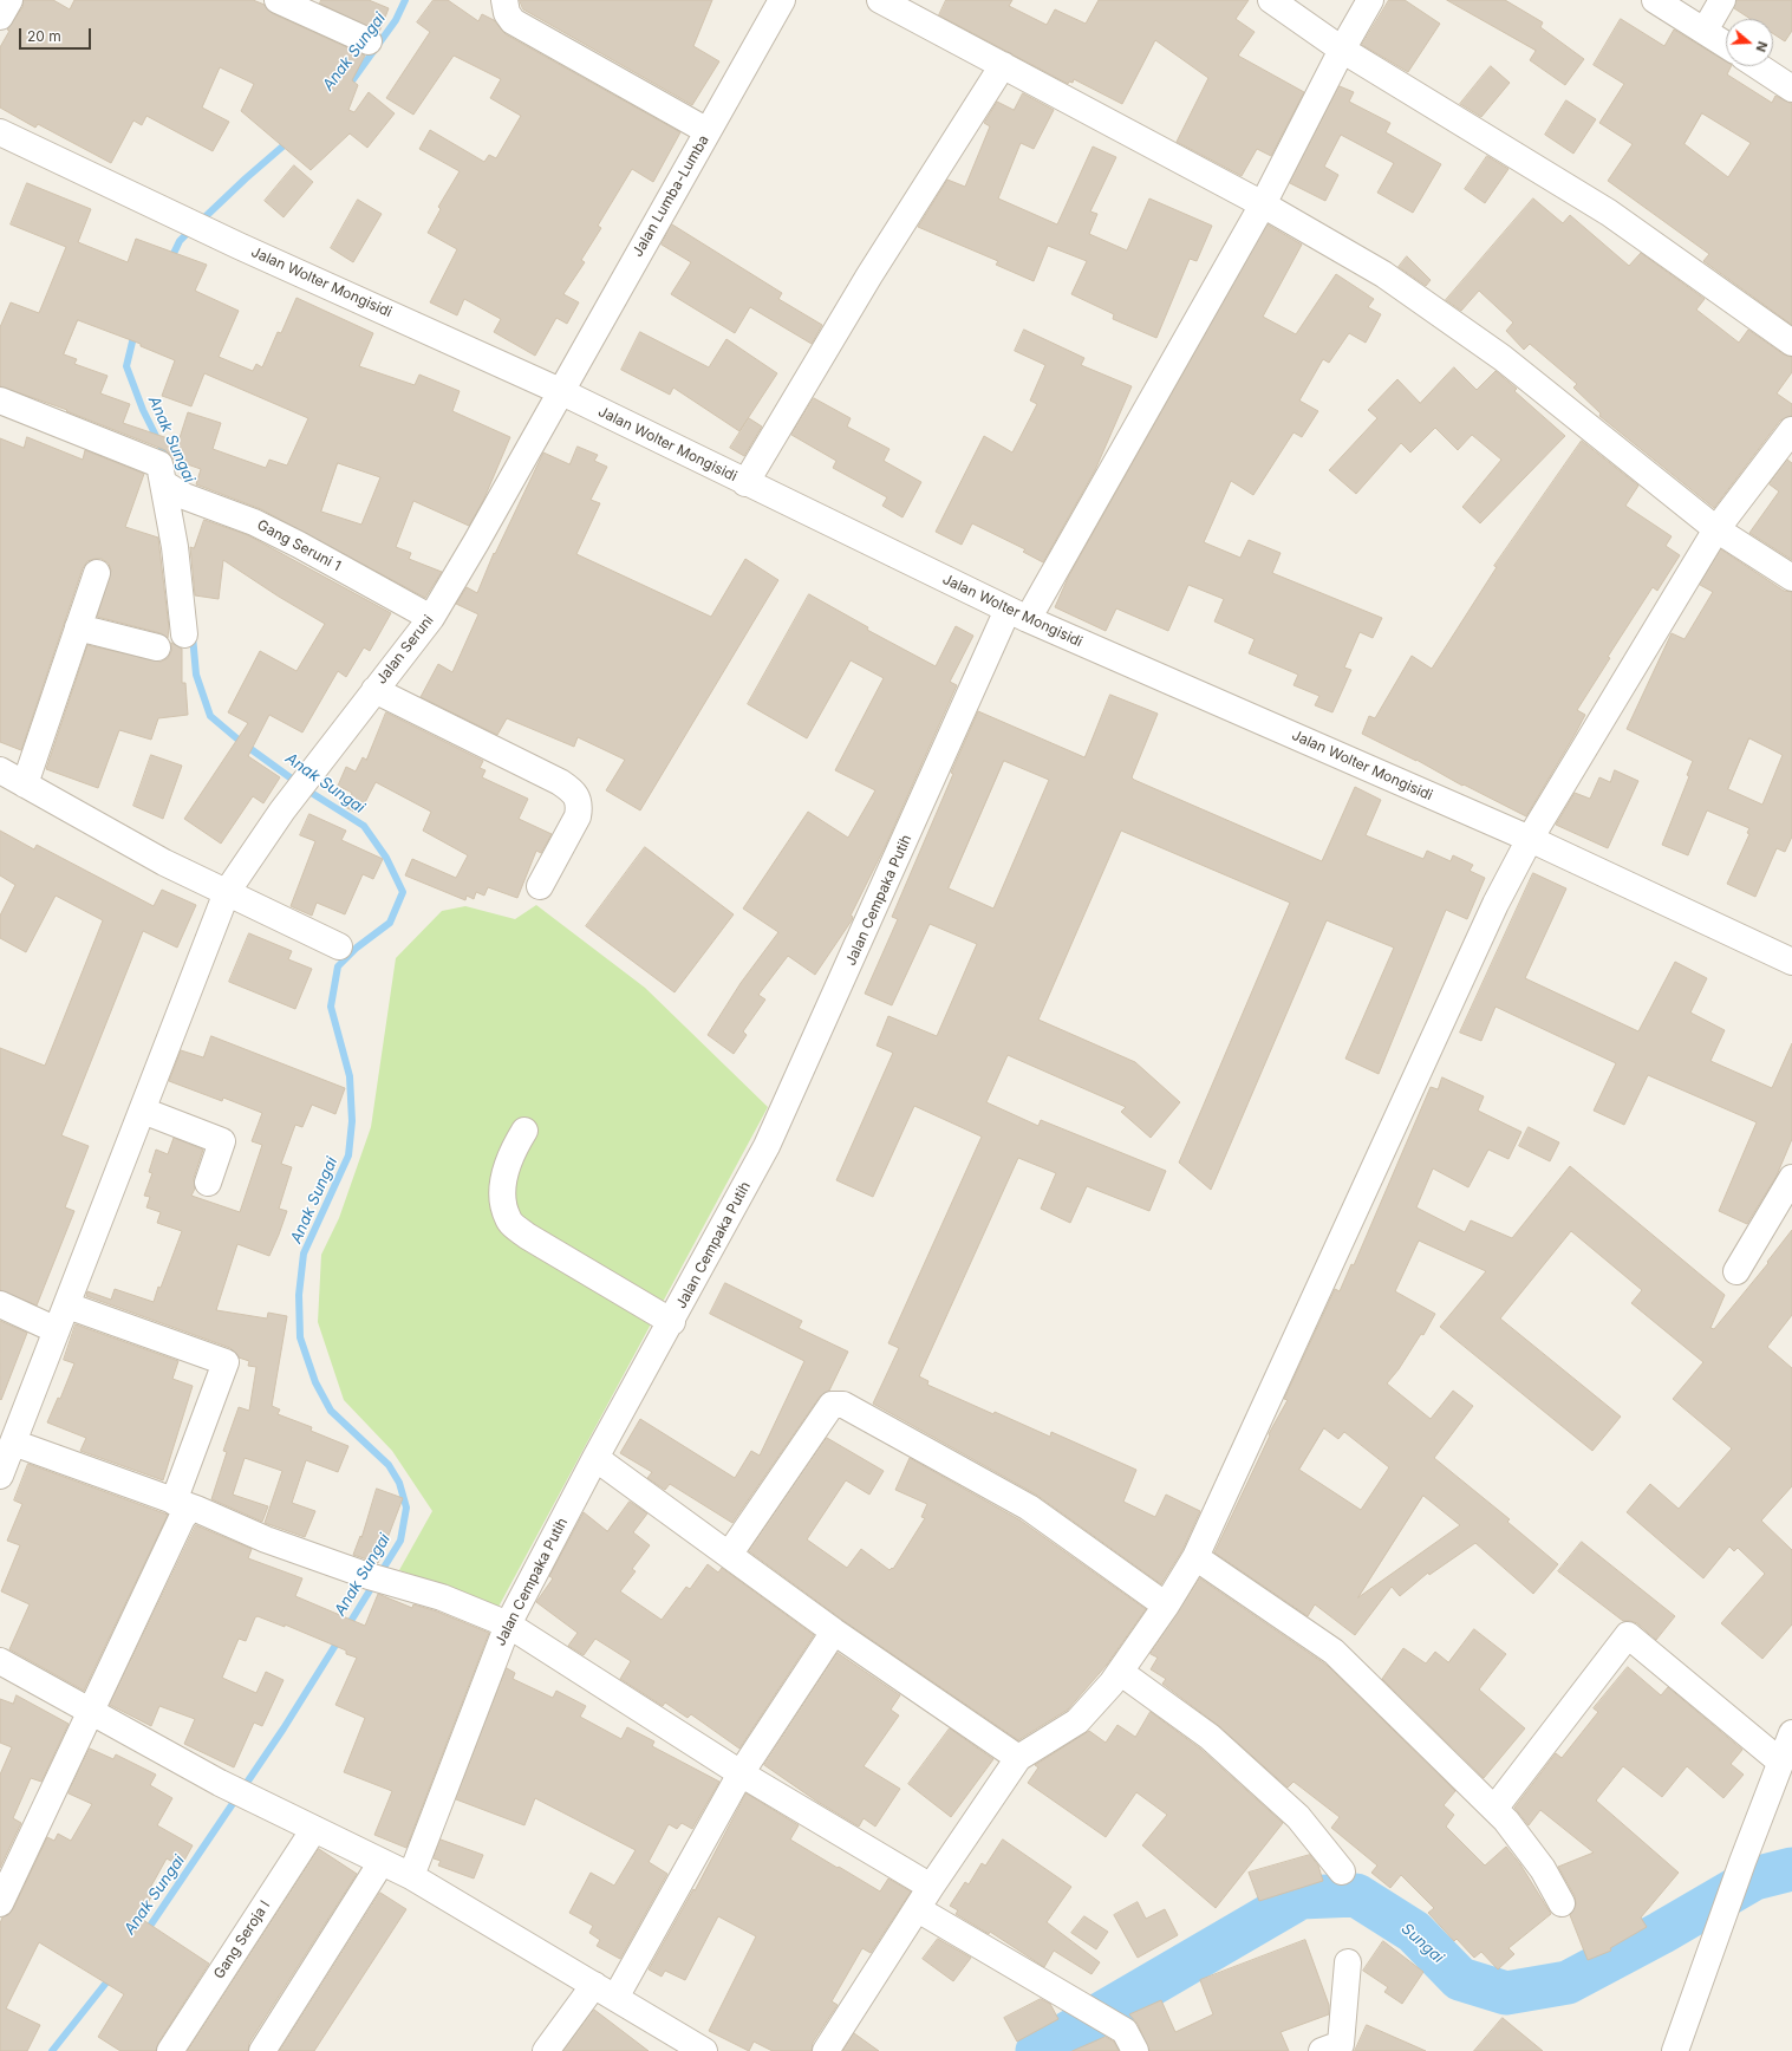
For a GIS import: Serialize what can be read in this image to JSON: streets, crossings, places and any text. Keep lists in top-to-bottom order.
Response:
{
  "streets": {
    "street": [
      "Jalan Lumba-Lumba",
      "Jalan Wolter Mongisidi",
      "Gang Seruni 1",
      "Jalan Seruni",
      "Jalan Cempaka Putih",
      "Gang Seroja I"
    ]
  },
  "crossings": [
    ["Jalan Lumba-Lumba", "Jalan Wolter Mongisidi"],
    ["Jalan Lumba-Lumba", "Jalan Seruni"],
    ["Jalan Wolter Mongisidi", "Jalan Seruni"],
    ["Jalan Wolter Mongisidi", "Jalan Cempaka Putih"],
    ["Gang Seruni 1", "Jalan Seruni"]
  ],
  "water": ["Anak Sungai", "Sungai"],
  "scale_bar": "20 m",
  "north": "right"
}
